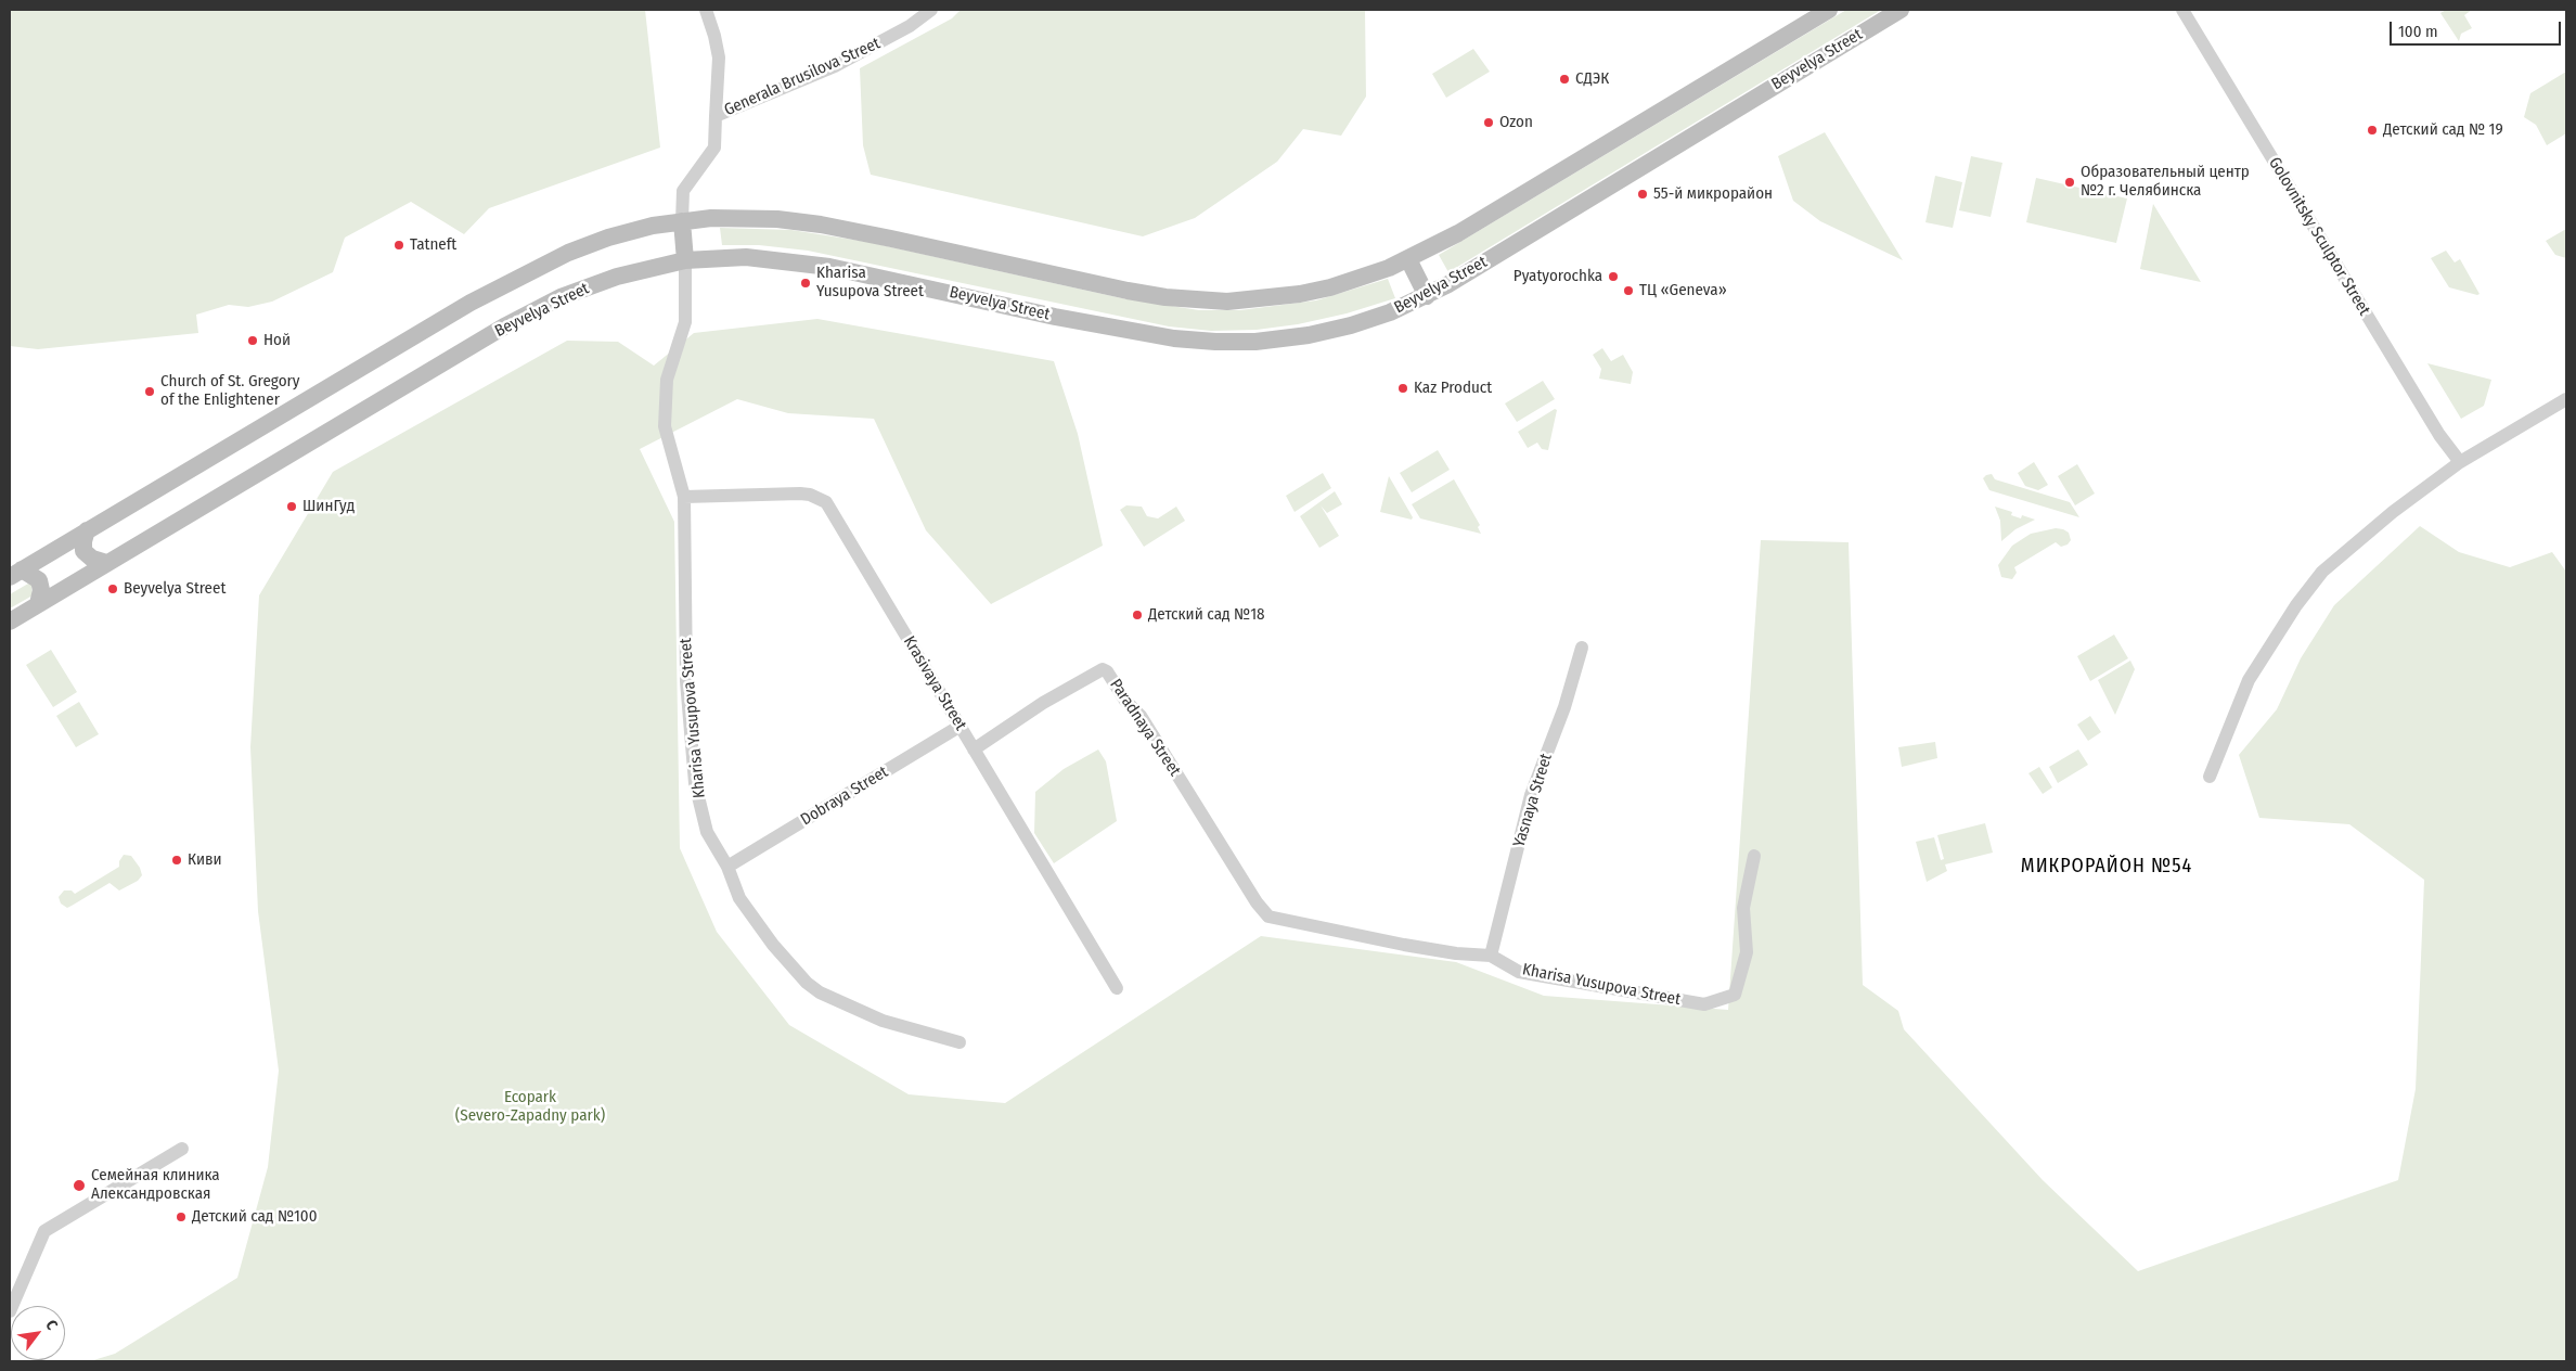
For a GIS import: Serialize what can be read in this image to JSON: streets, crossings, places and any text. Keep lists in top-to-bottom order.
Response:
{
  "streets": {
    "main road": ["Beyvelya Street"],
    "street": [
      "Generala Brusilova Street",
      "Golovnitsky Sculptor Street",
      "Krasivaya Street",
      "Kharisa Yusupova Street",
      "Paradnaya Street",
      "Dobraya Street",
      "Yasnaya Street"
    ]
  },
  "crossings": [
    ["Beyvelya Street", "Kharisa Yusupova Street"],
    ["Krasivaya Street", "Kharisa Yusupova Street"],
    ["Krasivaya Street", "Paradnaya Street"],
    ["Krasivaya Street", "Dobraya Street"],
    ["Kharisa Yusupova Street", "Paradnaya Street"],
    ["Kharisa Yusupova Street", "Dobraya Street"],
    ["Kharisa Yusupova Street", "Yasnaya Street"]
  ],
  "districts": ["МИКРОРАЙОН №54"],
  "parks": ["Ecopark (Severo-Zapadny park)"],
  "places": [
    "СДЭК",
    "Ozon",
    "Детский сад № 19",
    "Образовательный центр №2 г. Челябинска",
    "55-й микрорайон",
    "Tatneft",
    "Pyatyorochka",
    "Kharisa Yusupova Street",
    "ТЦ «Geneva»",
    "Ной",
    "Kaz Product",
    "Church of St. Gregory of the Enlightener",
    "ШинГуд",
    "Beyvelya Street",
    "Детский сaд №18",
    "Киви",
    "Семейная клиника Александровская",
    "Детский сад №100"
  ],
  "scale_bar": "100 m",
  "north": "top right"
}
